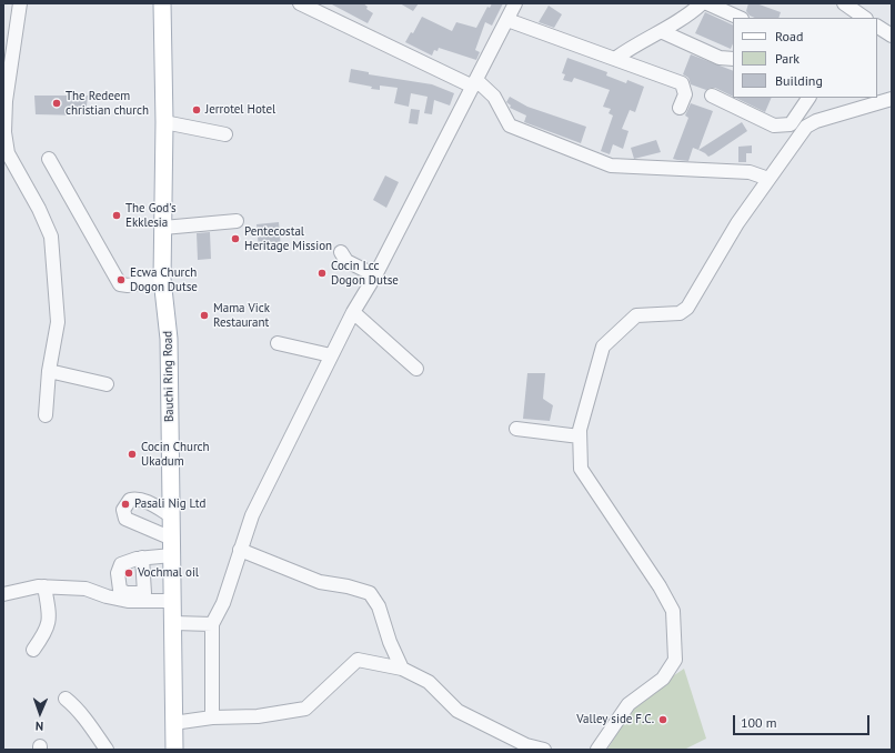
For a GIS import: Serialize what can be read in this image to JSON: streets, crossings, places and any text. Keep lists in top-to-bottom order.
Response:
{
  "streets": {
    "main road": ["Bauchi Ring Road"]
  },
  "places": [
    "The Redeem christian church",
    "Jerrotel Hotel",
    "The God's Ekklesia",
    "Pentecostal Heritage Mission",
    "Cocin Lcc Dogon Dutse",
    "Ecwa Church Dogon Dutse",
    "Mama Vick Restaurant",
    "Cocin Church Ukadum",
    "Pasali Nig Ltd",
    "Vochmal oil",
    "Valley side F.C."
  ],
  "legend": ["Road", "Park", "Building"],
  "scale_bar": "100 m",
  "north": "bottom"
}
